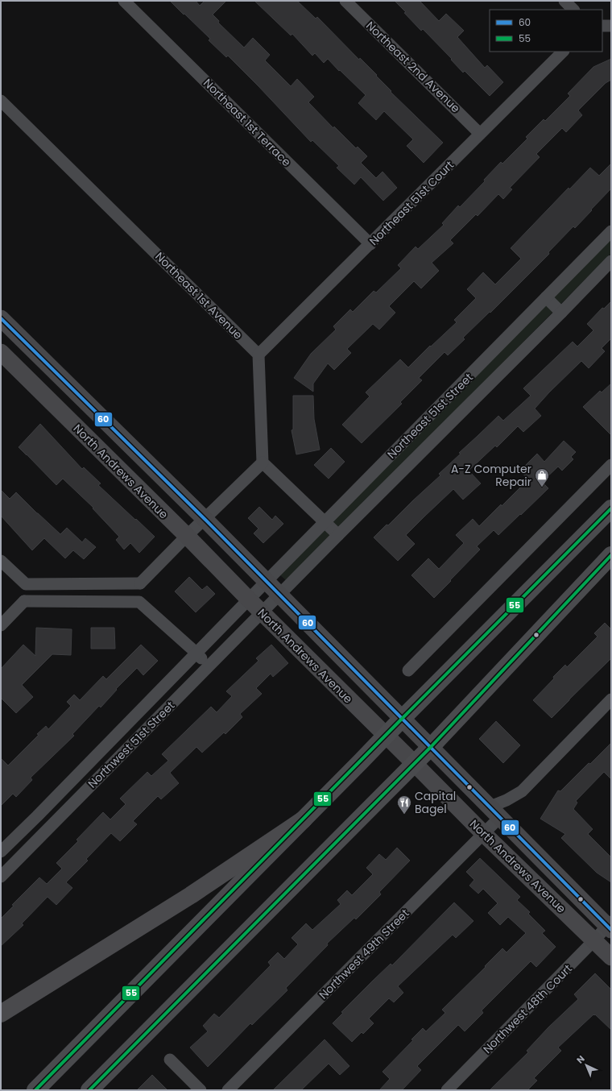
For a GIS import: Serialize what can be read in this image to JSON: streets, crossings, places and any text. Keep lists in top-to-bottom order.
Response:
{
  "streets": {
    "main road": ["North Andrews Avenue"],
    "street": [
      "Northeast 2nd Avenue",
      "Northeast 1st Terrace",
      "Northeast 51st Court",
      "Northeast 1st Avenue",
      "Northeast 51st Street",
      "Northwest 51st Street",
      "Northwest 49th Street",
      "Northwest 48th Court"
    ]
  },
  "crossings": [
    ["Northeast 2nd Avenue", "Northeast 51st Court"],
    ["Northeast 1st Terrace", "Northeast 51st Court"],
    ["Northeast 51st Court", "Northeast 1st Avenue"],
    ["Northeast 51st Street", "North Andrews Avenue"],
    ["Northeast 51st Street", "Northwest 51st Street"],
    ["North Andrews Avenue", "Northwest 51st Street"],
    ["North Andrews Avenue", "Northwest 49th Street"],
    ["North Andrews Avenue", "Northwest 48th Court"]
  ],
  "places": {
    "shop": ["A-Z Computer Repair"],
    "restaurant": ["Capital Bagel"]
  },
  "lines": ["transit line 60", "transit line 55"],
  "legend": ["60", "55"],
  "north": "top left"
}
